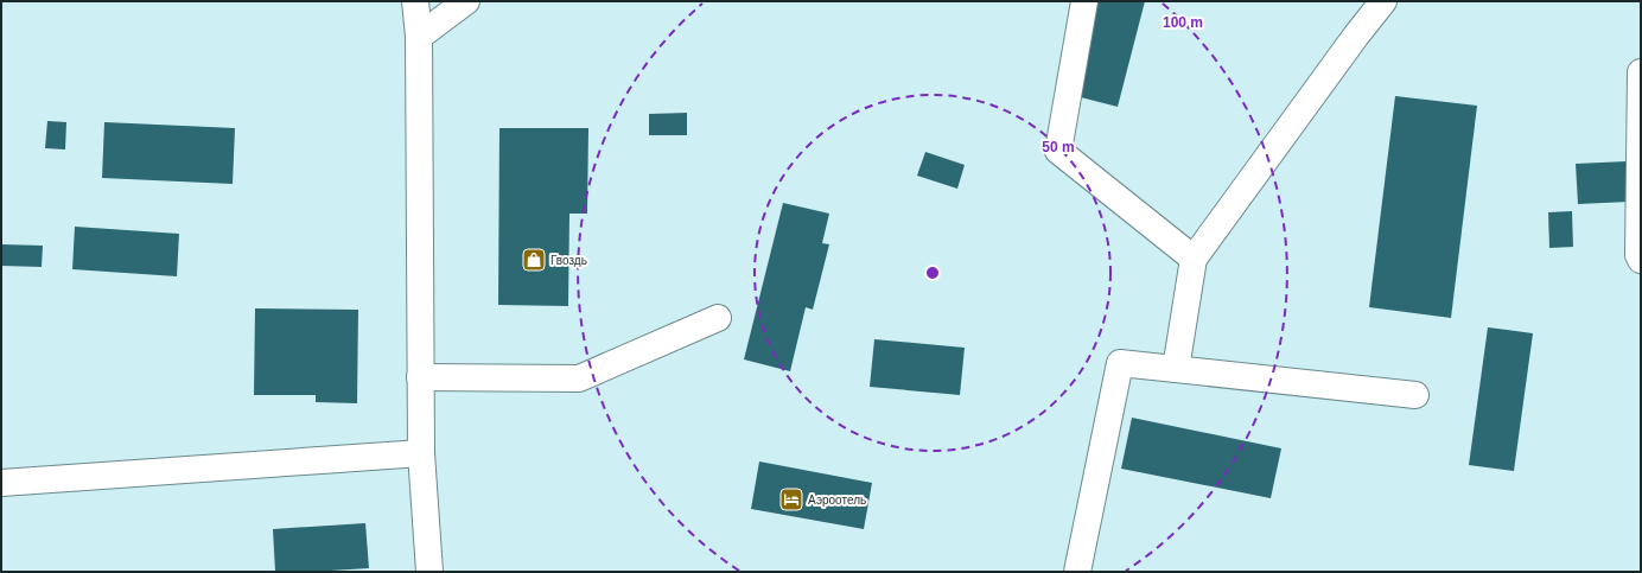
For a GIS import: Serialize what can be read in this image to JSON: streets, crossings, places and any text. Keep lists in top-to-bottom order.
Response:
{
  "places": {
    "shop": ["Гвоздь"],
    "hotel": ["Аэроотель"]
  },
  "rings": ["100 m", "50 m"]
}
